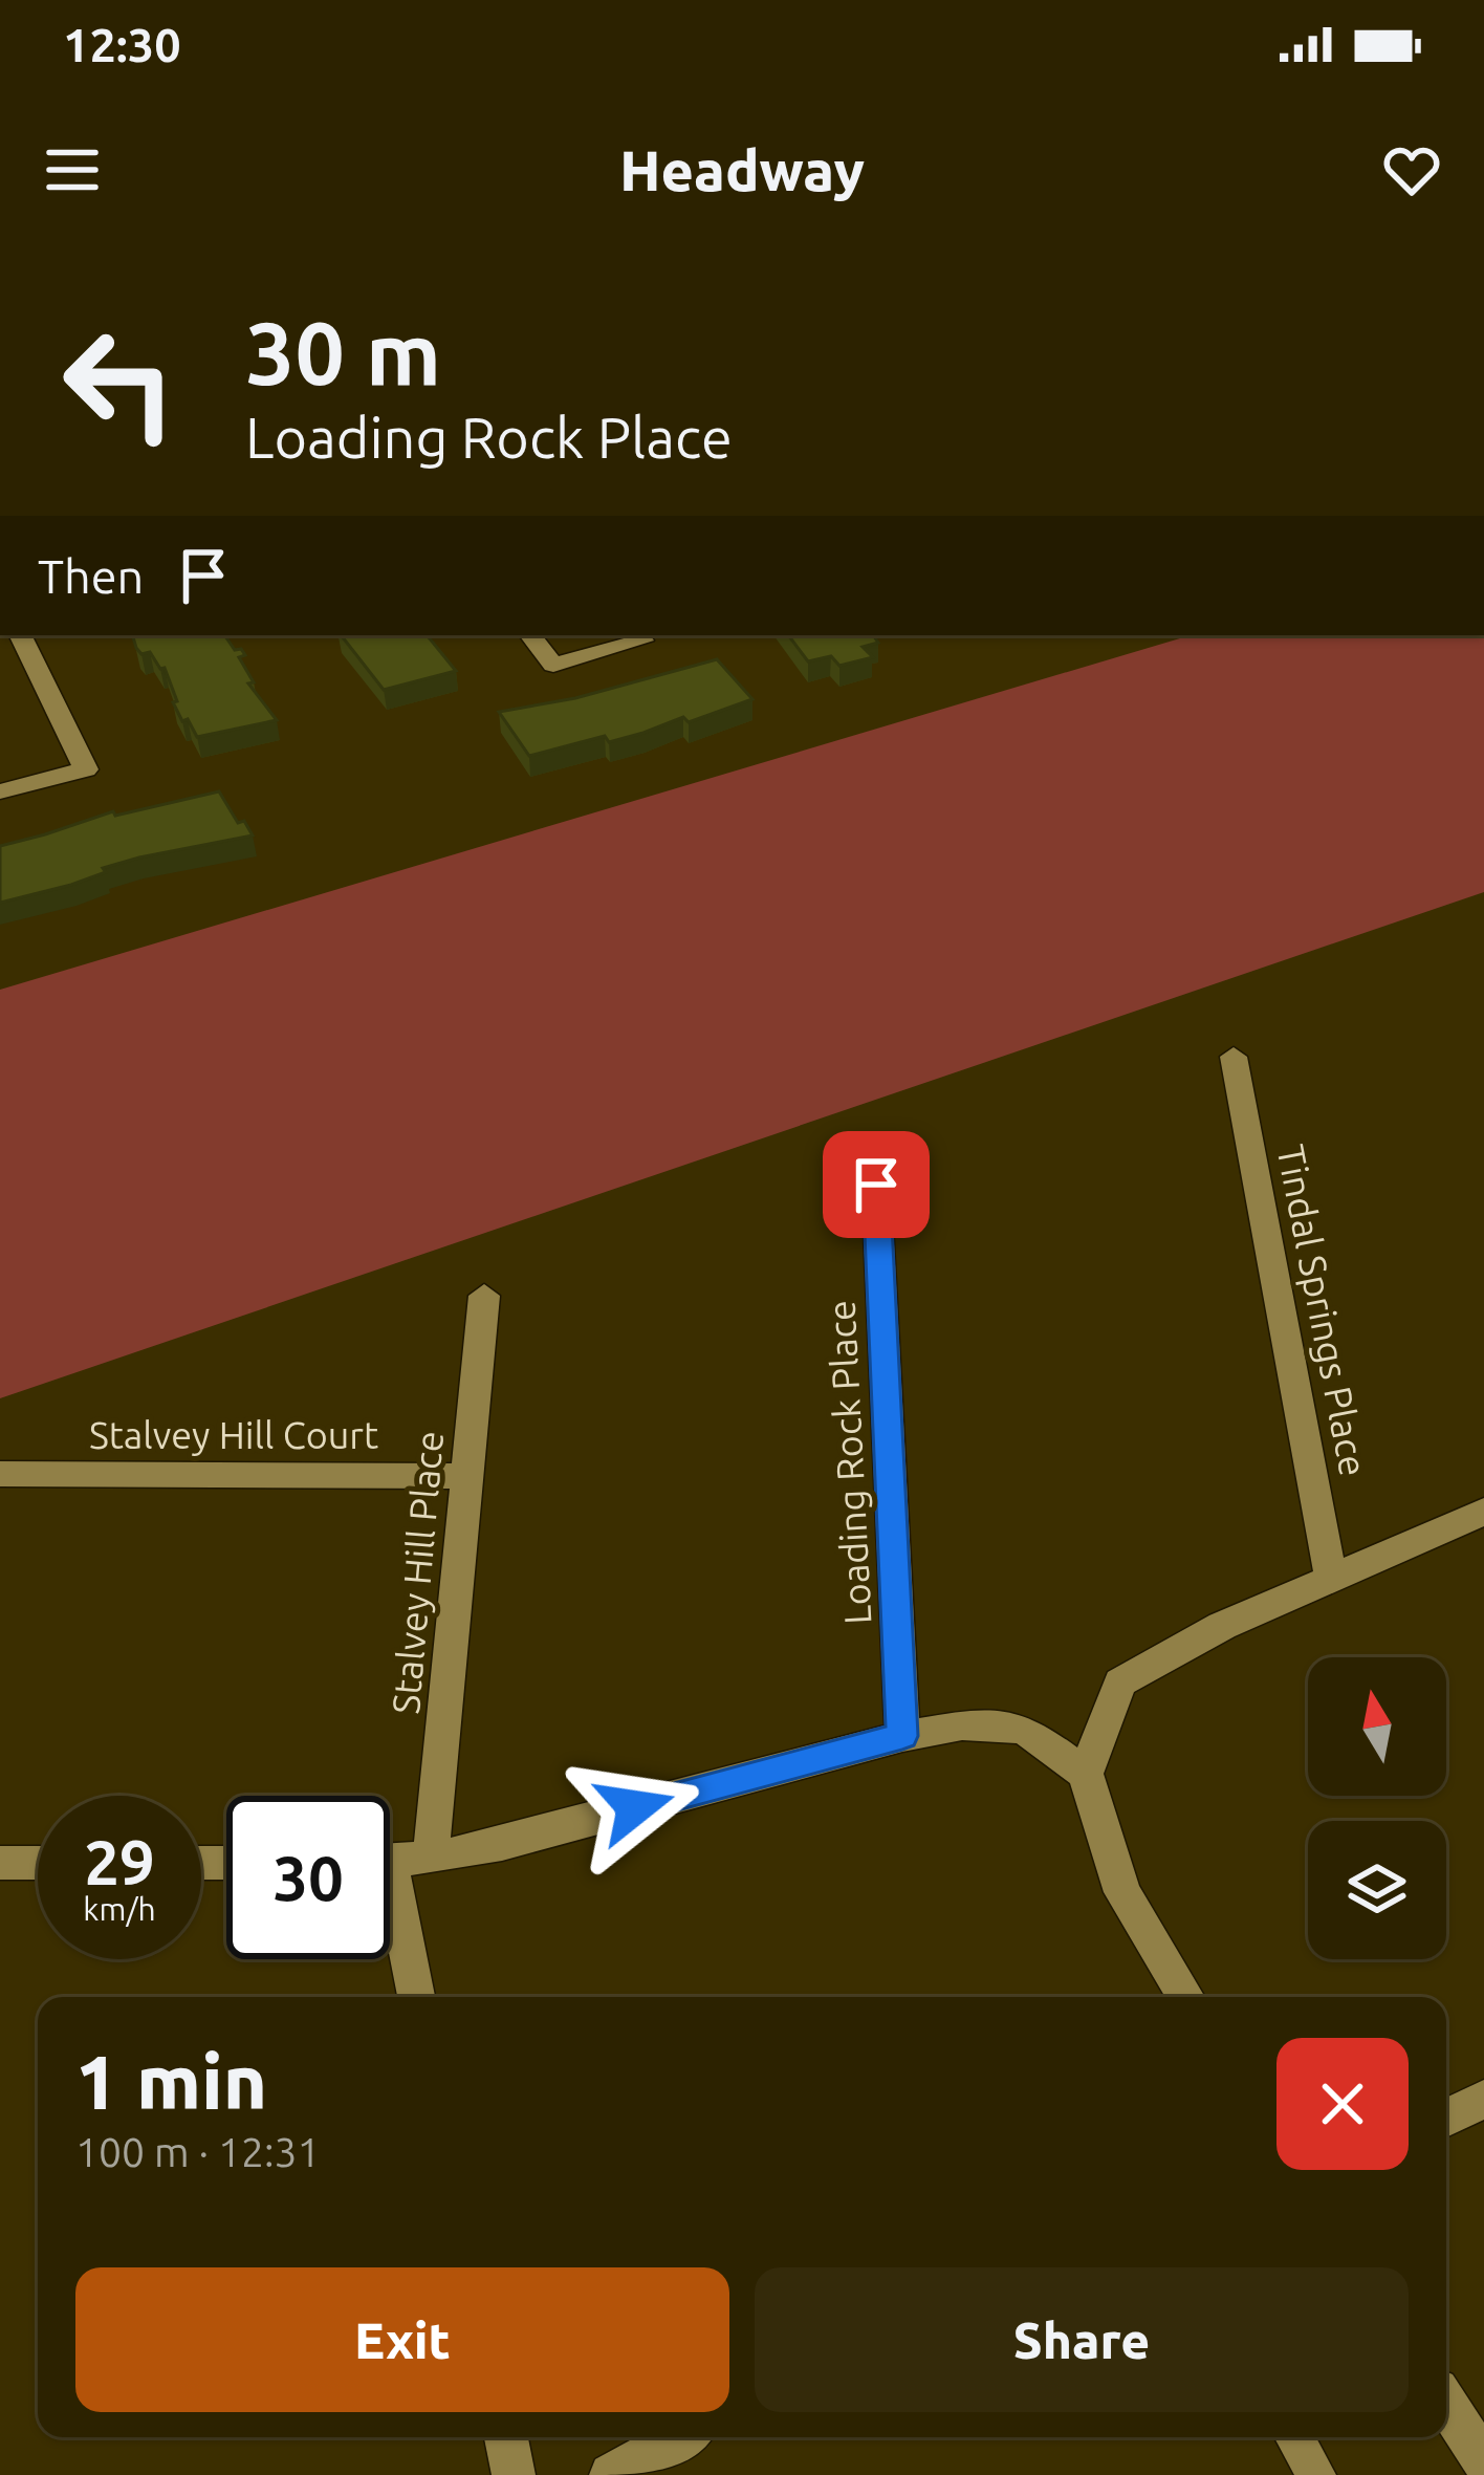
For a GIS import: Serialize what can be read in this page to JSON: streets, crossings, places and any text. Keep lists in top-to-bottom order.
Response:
{
  "streets": {
    "street": [
      "Tindal Springs Place",
      "Stalvey Hill Court",
      "Loading Rock Place",
      "Stalvey Hill Place"
    ]
  },
  "crossings": [
    ["Stalvey Hill Court", "Stalvey Hill Place"]
  ],
  "north": "top",
  "page": {
    "status": "12:30",
    "header": "Headway",
    "turn": ["30 m", "Loading Rock Place"],
    "then": "Then",
    "speed": "29 km/h",
    "limit": "30",
    "heading": ["1 min", "100 m · 12:31"],
    "buttons": ["Exit", "Share"]
  }
}
